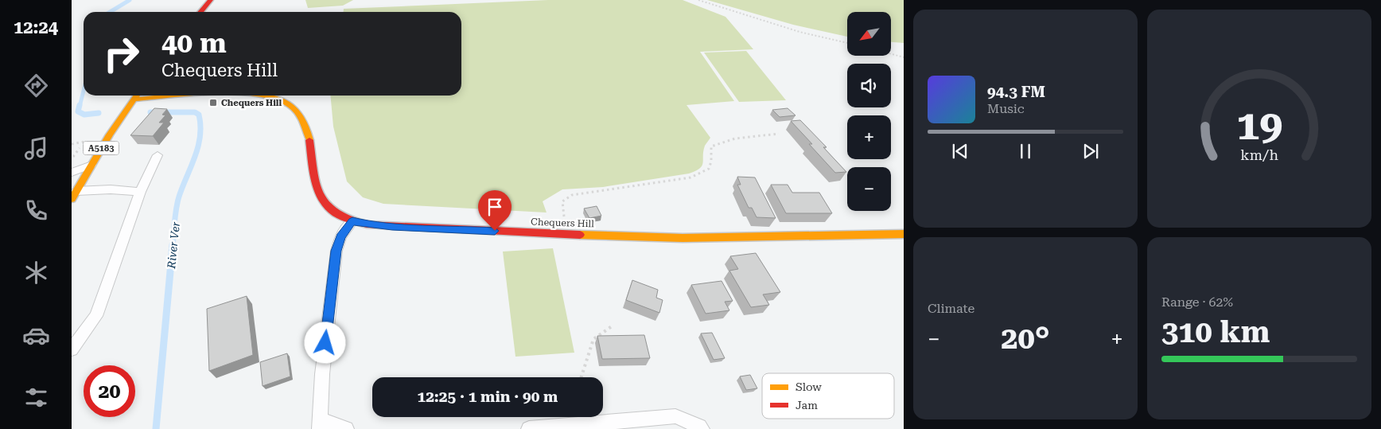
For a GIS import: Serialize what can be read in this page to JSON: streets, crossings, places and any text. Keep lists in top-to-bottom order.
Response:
{
  "streets": {
    "street": ["A5183", "Chequers Hill"]
  },
  "crossings": [
    ["A5183", "Chequers Hill"]
  ],
  "water": ["River Ver"],
  "places": {
    "transit": ["Chequers Hill"]
  },
  "legend": ["Slow", "Jam"],
  "north": "bottom left",
  "page": {
    "tabs": "12:24",
    "map_buttons": ["+", "−"],
    "turn": ["40 m", "Chequers Hill"],
    "song": ["94.3 FM", "Music"],
    "tile": [
      "Climate",
      ["Range · 62%", "310 km"]
    ],
    "heat": ["−", "20°", "+"],
    "limit": "20",
    "trip": "12:25 · 1 min · 90 m",
    "gauge": ["19", "km/h"]
  }
}
